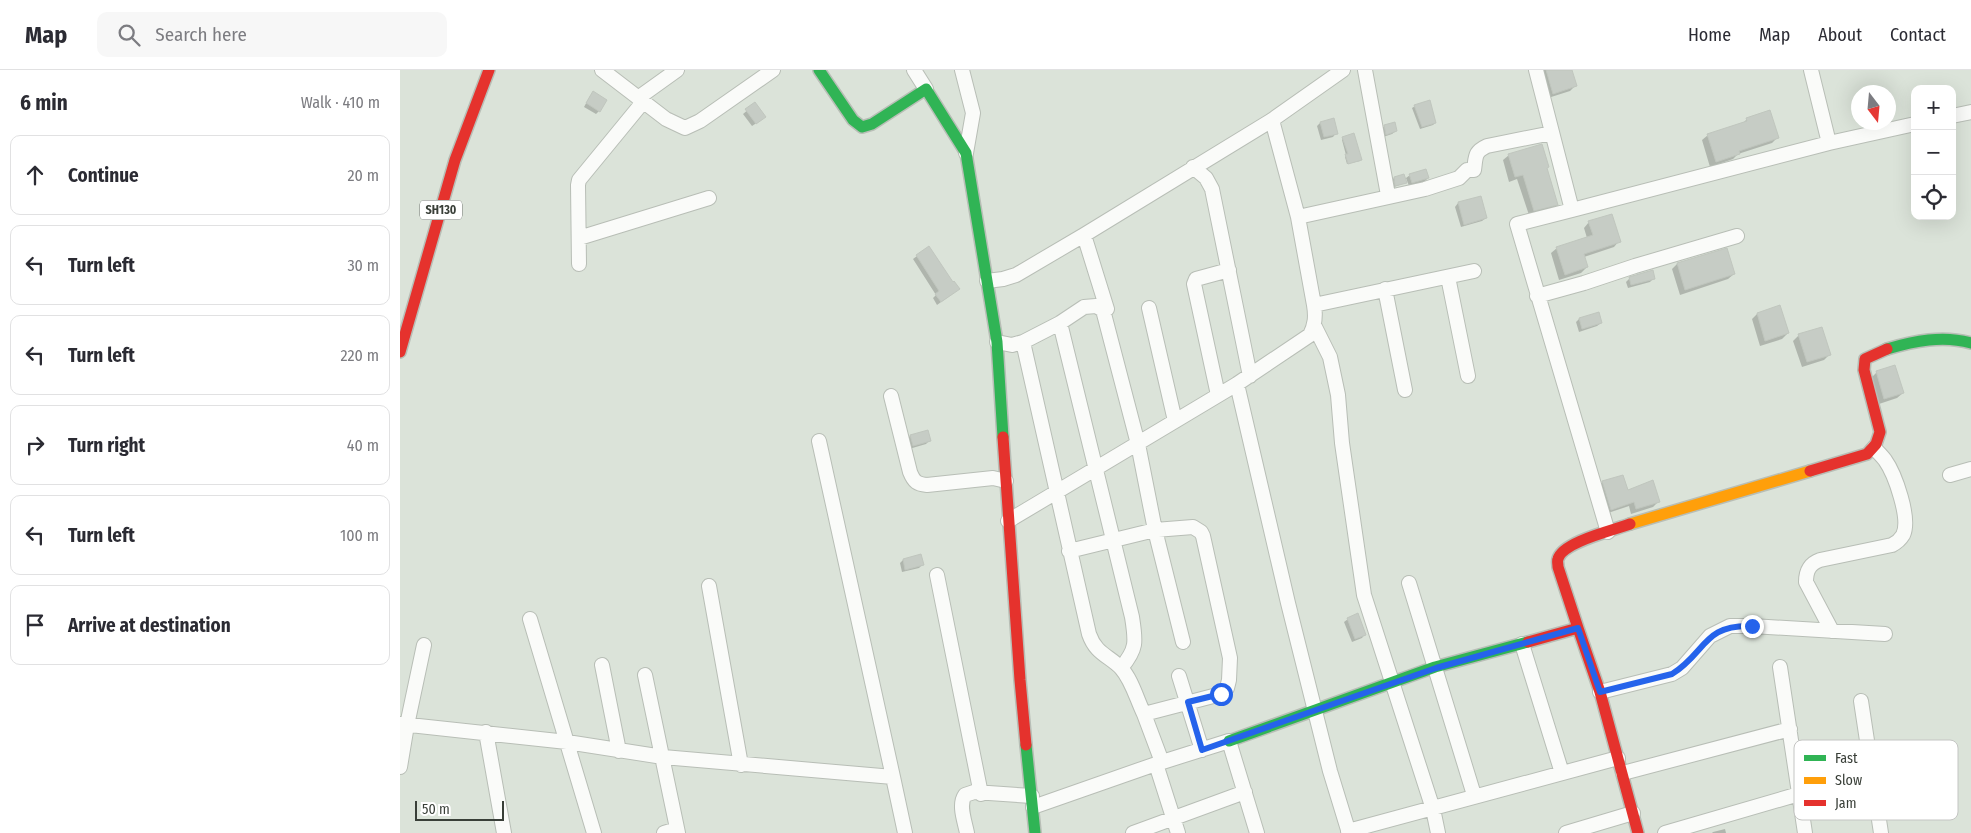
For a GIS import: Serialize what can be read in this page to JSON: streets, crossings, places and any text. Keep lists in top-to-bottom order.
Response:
{
  "streets": {
    "street": ["SH130"]
  },
  "legend": ["Fast", "Slow", "Jam"],
  "scale_bar": "50 m",
  "north": "bottom",
  "page": {
    "header": "Map",
    "search": "Search here",
    "nav": [
      "Home",
      "Map",
      "About",
      "Contact"
    ],
    "heading": ["6 min", "Walk · 410 m"],
    "map_buttons": ["+", "−"],
    "list": [
      ["Continue", "20 m"],
      ["Turn left", "30 m"],
      ["Turn left", "220 m"],
      ["Turn right", "40 m"],
      ["Turn left", "100 m"],
      "Arrive at destination"
    ],
    "scale": "50 m"
  }
}
